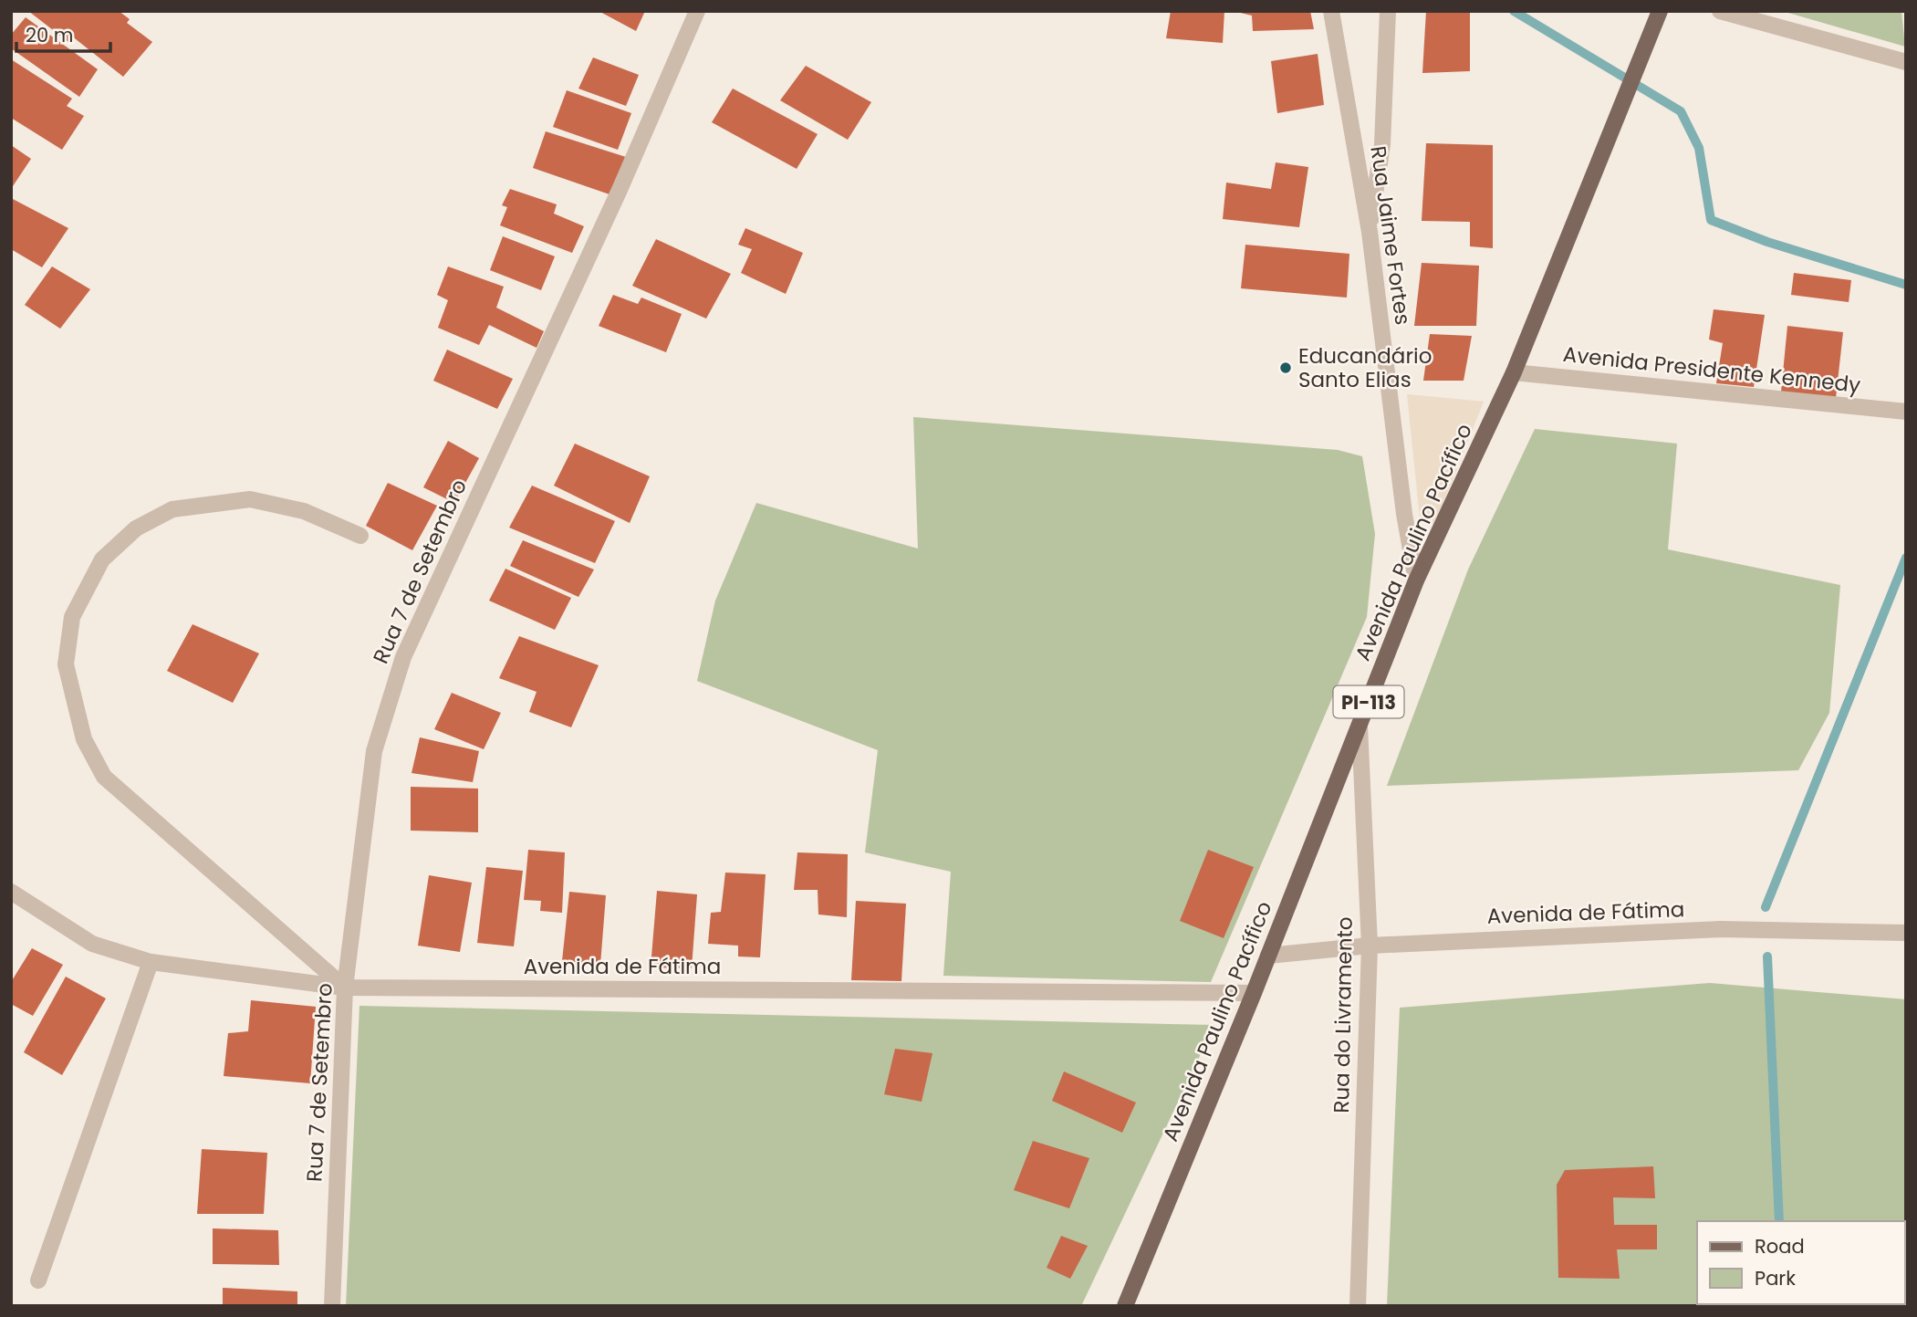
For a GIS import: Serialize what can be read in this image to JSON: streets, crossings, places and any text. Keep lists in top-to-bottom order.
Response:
{
  "streets": {
    "main road": ["Avenida Paulino Pacífico", "PI-113"],
    "street": [
      "Rua Jaime Fortes",
      "Avenida Presidente Kennedy",
      "Rua 7 de Setembro",
      "Avenida de Fátima",
      "Rua do Livramento"
    ]
  },
  "crossings": [
    ["Rua Jaime Fortes", "Avenida Paulino Pacífico"],
    ["Avenida Presidente Kennedy", "Avenida Paulino Pacífico"],
    ["Avenida Paulino Pacífico", "Avenida de Fátima"],
    ["Avenida Paulino Pacífico", "Rua do Livramento"],
    ["Rua 7 de Setembro", "Avenida de Fátima"],
    ["Avenida de Fátima", "Rua do Livramento"]
  ],
  "places": ["Educandário Santo Elias"],
  "legend": ["Road", "Park"],
  "scale_bar": "20 m"
}
